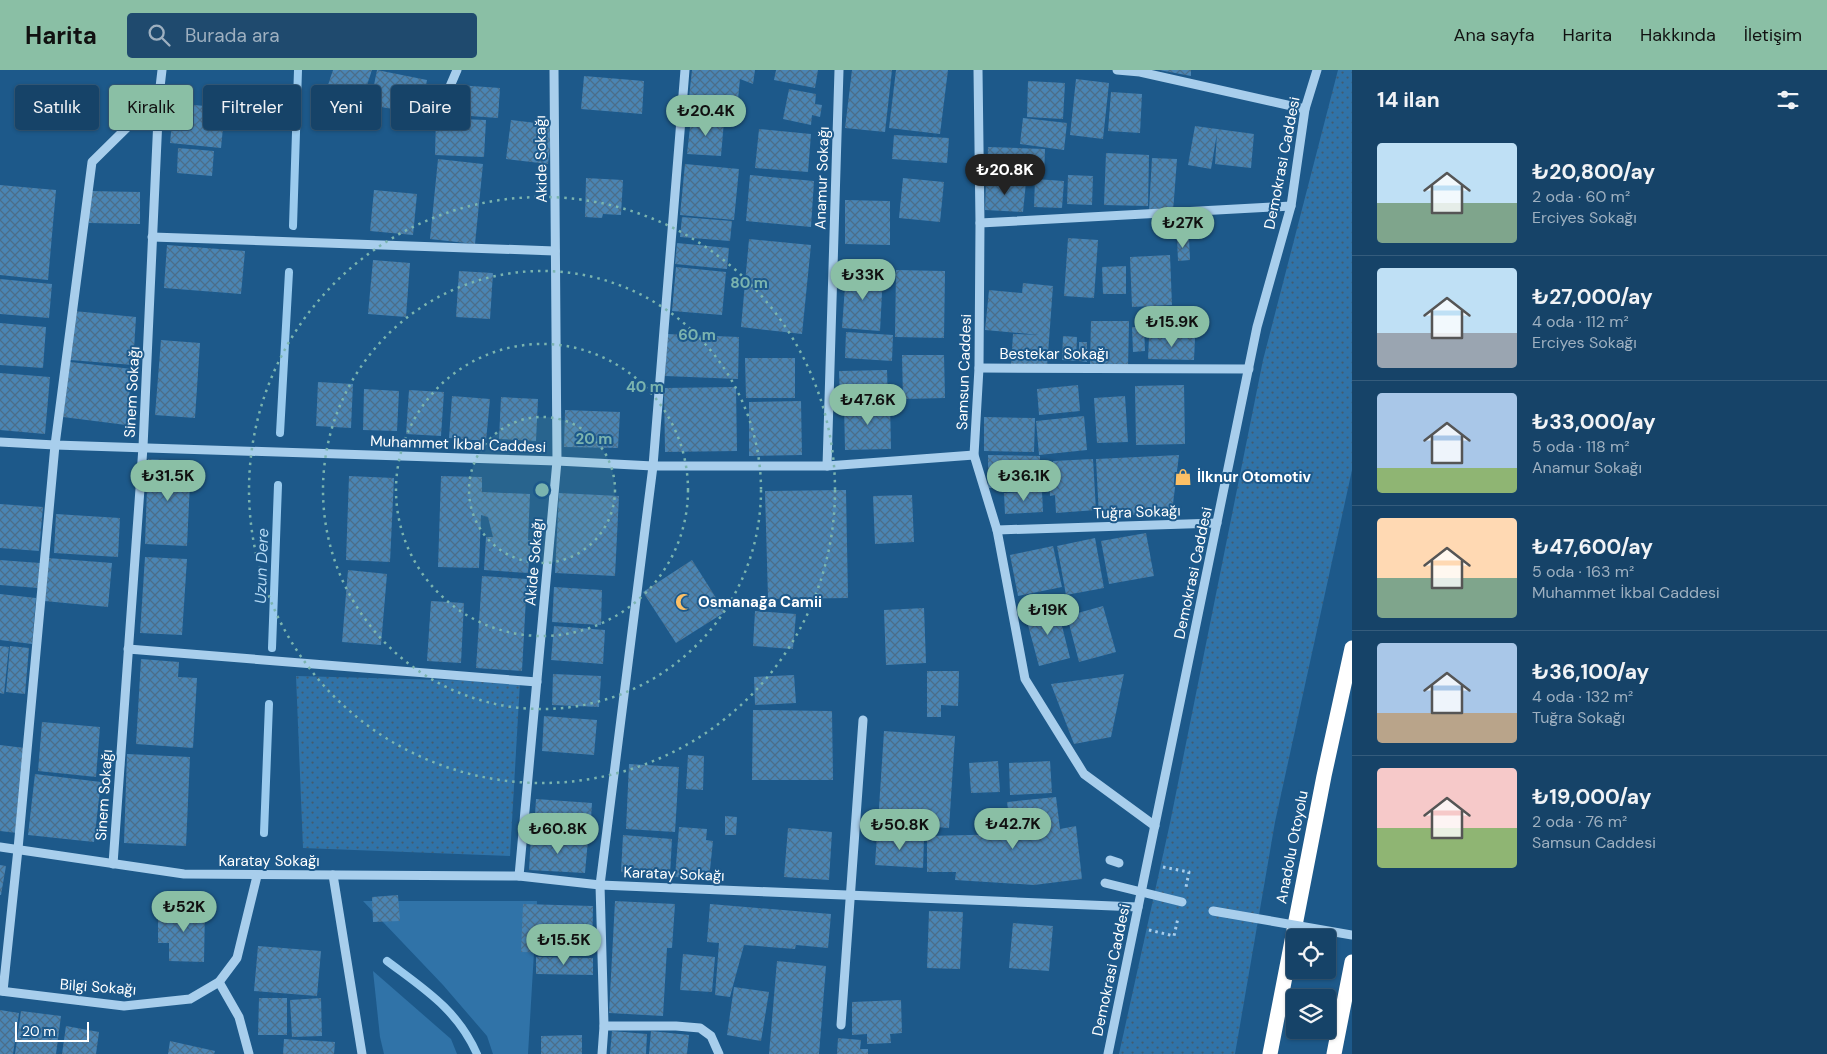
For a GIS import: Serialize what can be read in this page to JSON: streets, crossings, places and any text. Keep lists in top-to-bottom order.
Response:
{
  "streets": {
    "highway": ["Anadolu Otoyolu"],
    "street": [
      "Akide Sokağı",
      "Demokrasi Caddesi",
      "Anamur Sokağı",
      "Bestekar Sokağı",
      "Samsun Caddesi",
      "Sinem Sokağı",
      "Muhammet İkbal Caddesi",
      "Tuğra Sokağı",
      "Karatay Sokağı",
      "Bilgi Sokağı"
    ]
  },
  "crossings": [
    ["Akide Sokağı", "Muhammet İkbal Caddesi"],
    ["Akide Sokağı", "Karatay Sokağı"],
    ["Demokrasi Caddesi", "Bestekar Sokağı"],
    ["Demokrasi Caddesi", "Samsun Caddesi"],
    ["Demokrasi Caddesi", "Tuğra Sokağı"],
    ["Demokrasi Caddesi", "Karatay Sokağı"],
    ["Anamur Sokağı", "Muhammet İkbal Caddesi"],
    ["Bestekar Sokağı", "Samsun Caddesi"],
    ["Samsun Caddesi", "Muhammet İkbal Caddesi"],
    ["Samsun Caddesi", "Tuğra Sokağı"],
    ["Sinem Sokağı", "Muhammet İkbal Caddesi"],
    ["Sinem Sokağı", "Karatay Sokağı"],
    ["Karatay Sokağı", "Bilgi Sokağı"]
  ],
  "water": ["Uzun Dere"],
  "places": {
    "shop": ["İlknur Otomotiv"],
    "mosque": ["Osmanağa Camii"]
  },
  "scale_bar": "20 m",
  "page": {
    "header": "Harita",
    "search": "Burada ara",
    "nav": [
      "Ana sayfa",
      "Harita",
      "Hakkında",
      "İletişim"
    ],
    "heading": "14 ilan",
    "chip": [
      "Satılık",
      "Kiralık",
      "Filtreler",
      "Yeni",
      "Daire"
    ],
    "price": [
      "₺20.4K",
      "₺20.8K",
      "₺27K",
      "₺33K",
      "₺15.9K",
      "₺47.6K",
      "₺31.5K",
      "₺36.1K",
      "₺19K",
      "₺42.7K",
      "₺50.8K",
      "₺60.8K",
      "₺52K",
      "₺15.5K"
    ],
    "list": [
      {
        "name": "₺20,800/ay",
        "note": "2 oda · 60 m² · Erciyes Sokağı"
      },
      {
        "name": "₺27,000/ay",
        "note": "4 oda · 112 m² · Erciyes Sokağı"
      },
      {
        "name": "₺33,000/ay",
        "note": "5 oda · 118 m² · Anamur Sokağı"
      },
      {
        "name": "₺47,600/ay",
        "note": "5 oda · 163 m² · Muhammet İkbal Caddesi"
      },
      {
        "name": "₺36,100/ay",
        "note": "4 oda · 132 m² · Tuğra Sokağı"
      },
      {
        "name": "₺19,000/ay",
        "note": "2 oda · 76 m² · Samsun Caddesi"
      }
    ],
    "scale": "20 m"
  },
  "rings": [
    "80 m",
    "60 m",
    "40 m",
    "20 m"
  ]
}
